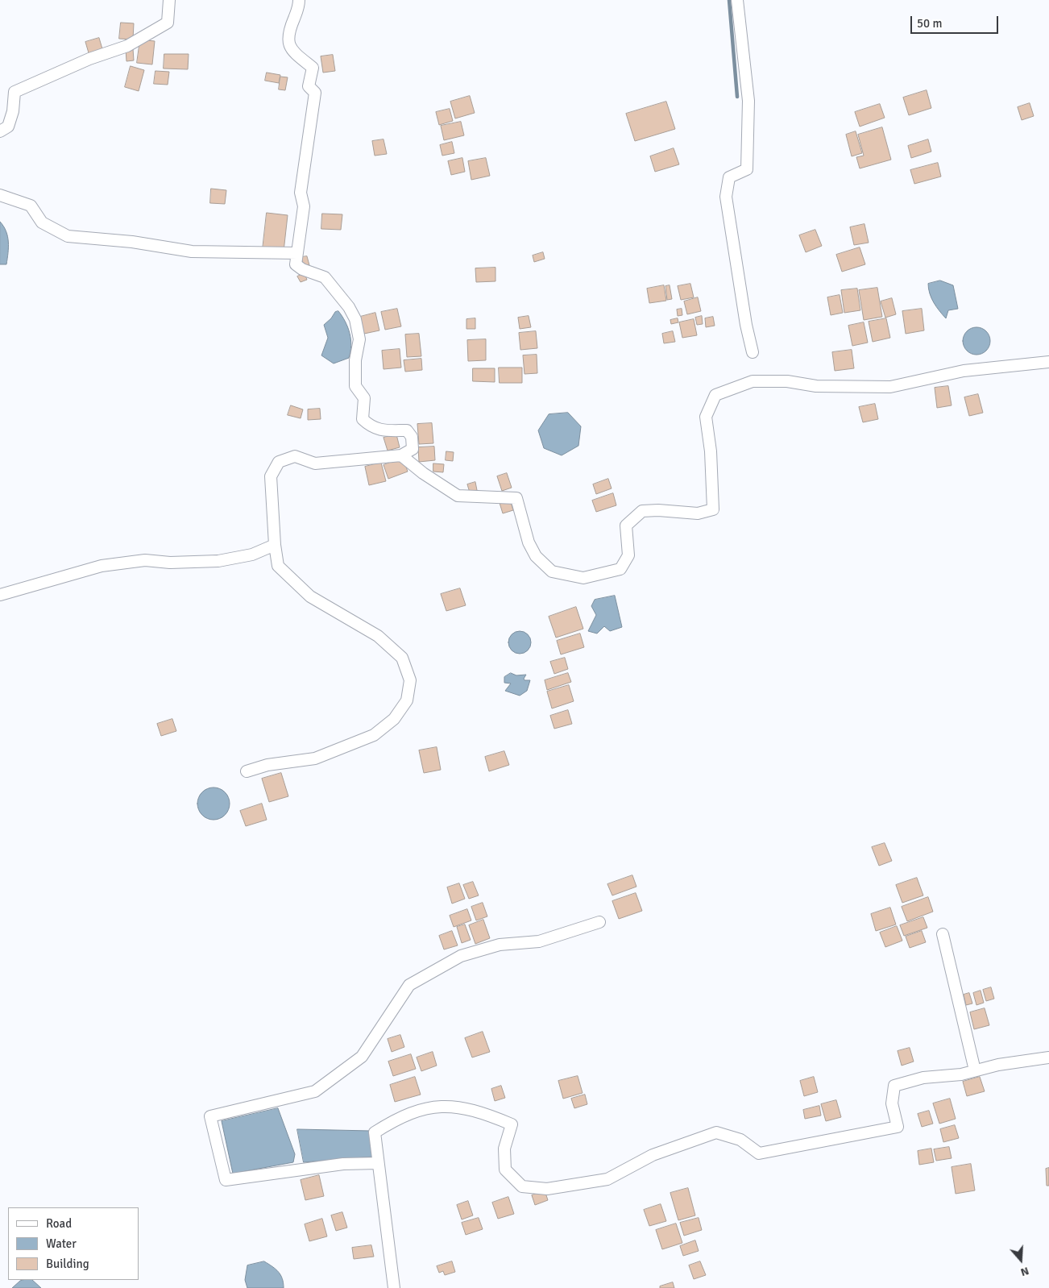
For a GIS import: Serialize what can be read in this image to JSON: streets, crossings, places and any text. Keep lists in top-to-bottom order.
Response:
{
  "legend": ["Road", "Water", "Building"],
  "scale_bar": "50 m",
  "north": "bottom"
}
